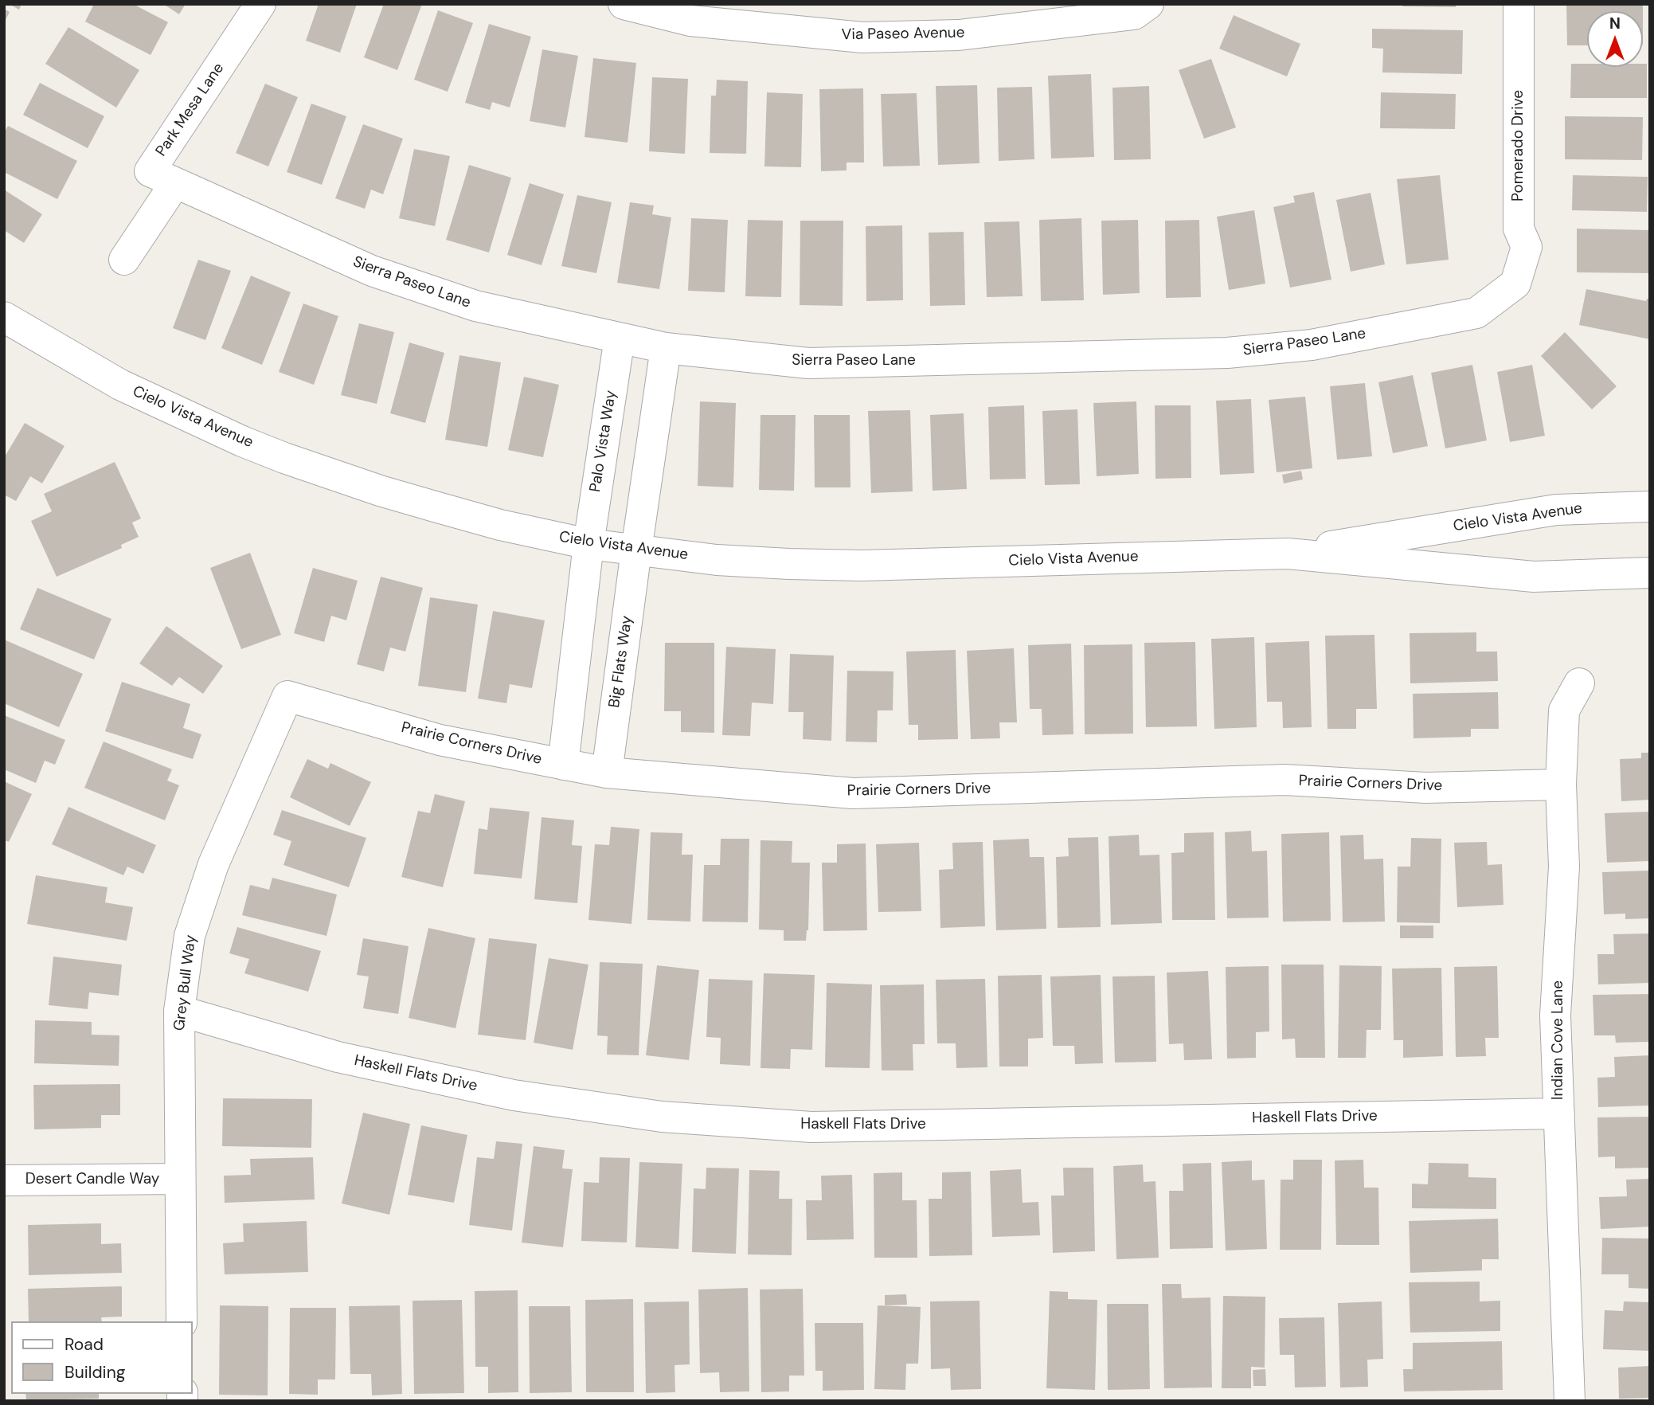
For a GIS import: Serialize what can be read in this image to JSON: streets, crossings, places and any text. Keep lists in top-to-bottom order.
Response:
{
  "streets": {
    "street": [
      "Via Paseo Avenue",
      "Park Mesa Lane",
      "Pomerado Drive",
      "Sierra Paseo Lane",
      "Cielo Vista Avenue",
      "Palo Vista Way",
      "Big Flats Way",
      "Prairie Corners Drive",
      "Grey Bull Way",
      "Indian Cove Lane",
      "Haskell Flats Drive",
      "Desert Candle Way"
    ]
  },
  "crossings": [
    ["Park Mesa Lane", "Sierra Paseo Lane"],
    ["Pomerado Drive", "Sierra Paseo Lane"],
    ["Sierra Paseo Lane", "Palo Vista Way"],
    ["Cielo Vista Avenue", "Palo Vista Way"],
    ["Cielo Vista Avenue", "Big Flats Way"],
    ["Big Flats Way", "Prairie Corners Drive"],
    ["Prairie Corners Drive", "Grey Bull Way"],
    ["Prairie Corners Drive", "Indian Cove Lane"],
    ["Grey Bull Way", "Haskell Flats Drive"],
    ["Grey Bull Way", "Desert Candle Way"],
    ["Indian Cove Lane", "Haskell Flats Drive"]
  ],
  "legend": ["Road", "Building"],
  "north": "top"
}
